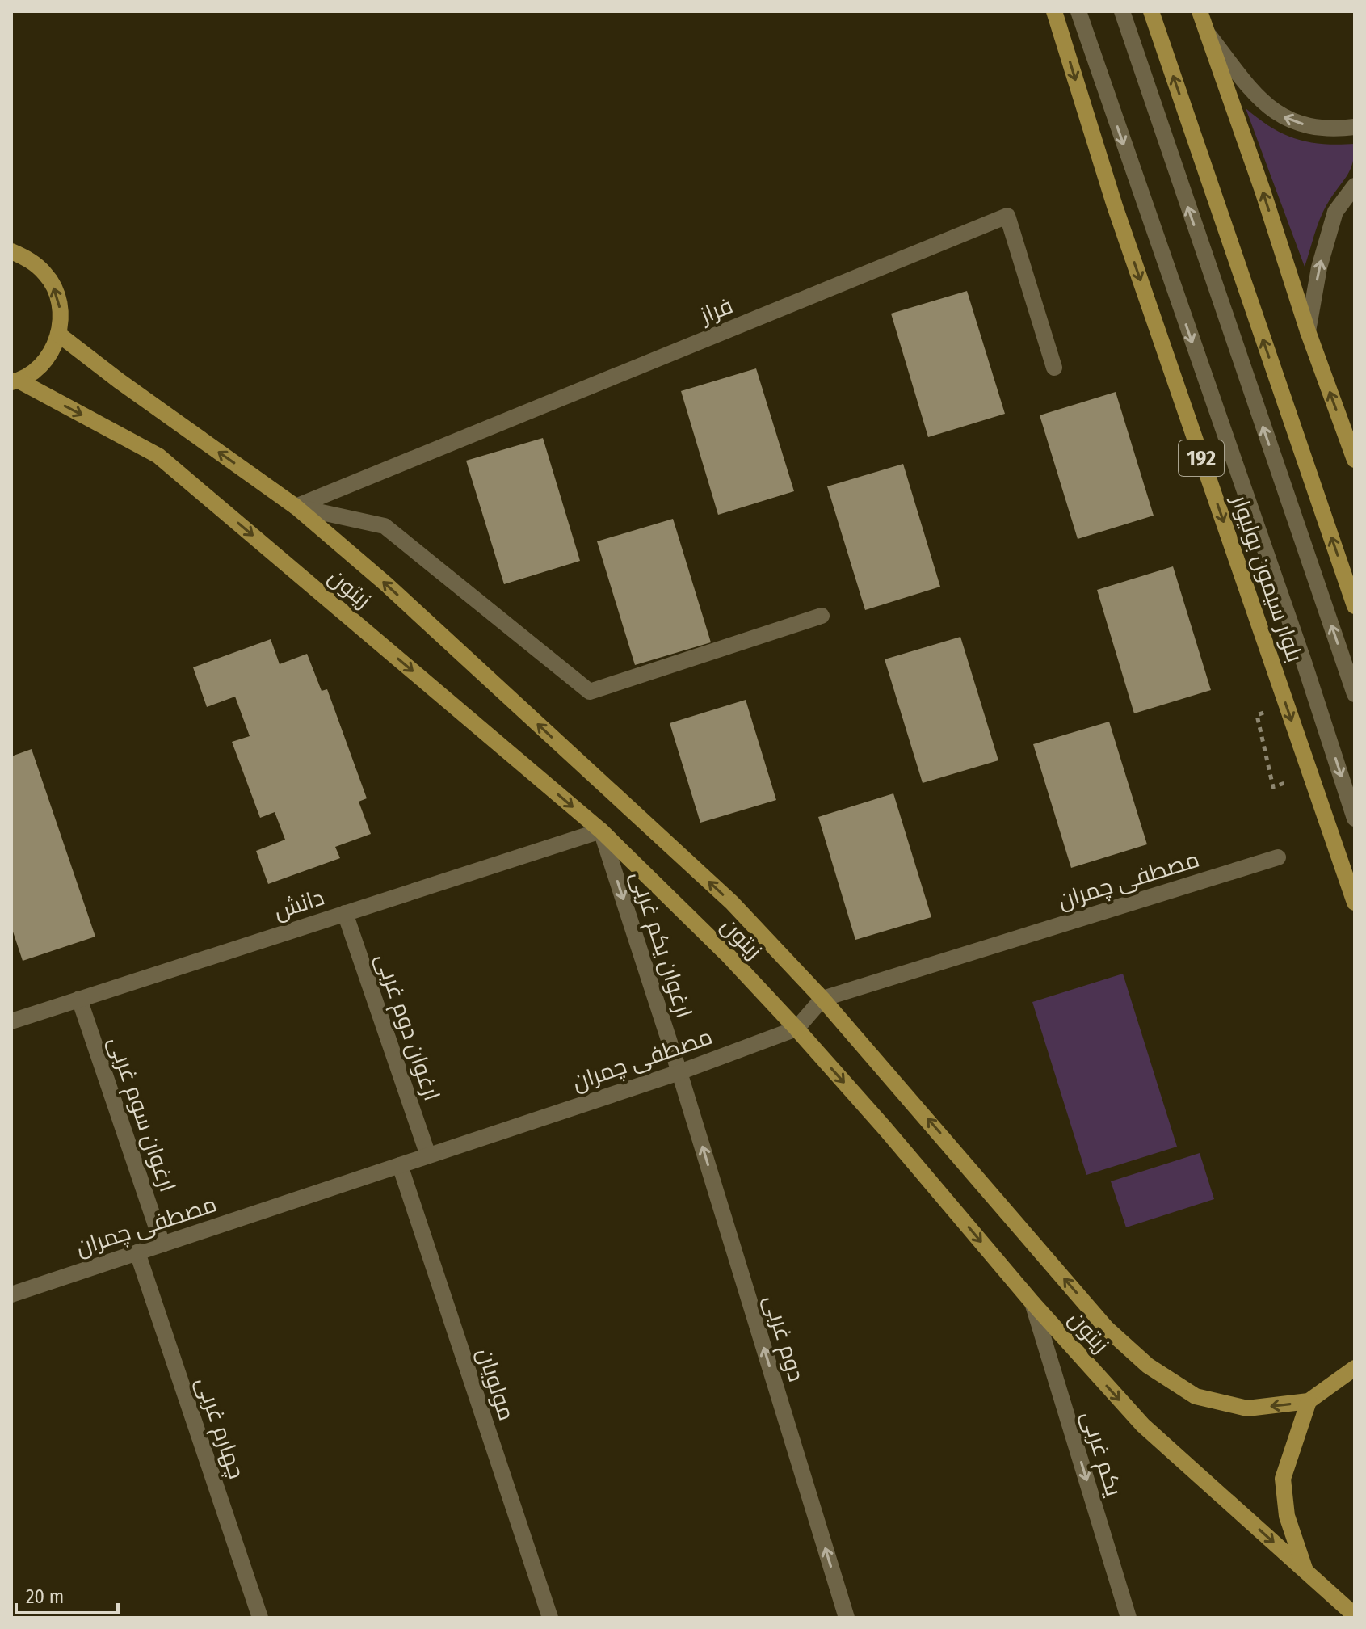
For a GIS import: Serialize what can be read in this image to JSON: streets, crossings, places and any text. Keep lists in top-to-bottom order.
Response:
{
  "streets": {
    "main road": ["192", "بلوار سیمون بولیوار", "زیتون"],
    "street": [
      "فراز",
      "مصطفی چمران",
      "دانش",
      "ارغوان یکم غربی",
      "ارغوان دوم غربی",
      "ارغوان سوم غربی",
      "دوم غربی",
      "مولویان",
      "چهارم غربی",
      "یکم غربی"
    ]
  },
  "crossings": [
    ["فراز", "زیتون"],
    ["زیتون", "مصطفی چمران"],
    ["زیتون", "دانش"],
    ["زیتون", "ارغوان یکم غربی"],
    ["زیتون", "یکم غربی"],
    ["مصطفی چمران", "ارغوان یکم غربی"],
    ["مصطفی چمران", "ارغوان دوم غربی"],
    ["مصطفی چمران", "ارغوان سوم غربی"],
    ["مصطفی چمران", "دوم غربی"],
    ["مصطفی چمران", "مولویان"],
    ["مصطفی چمران", "چهارم غربی"],
    ["دانش", "ارغوان یکم غربی"],
    ["دانش", "ارغوان دوم غربی"],
    ["دانش", "ارغوان سوم غربی"],
    ["ارغوان یکم غربی", "دوم غربی"]
  ],
  "one_way": ["ارغوان یکم غربی", "دوم غربی", "یکم غربی"],
  "scale_bar": "20 m"
}
